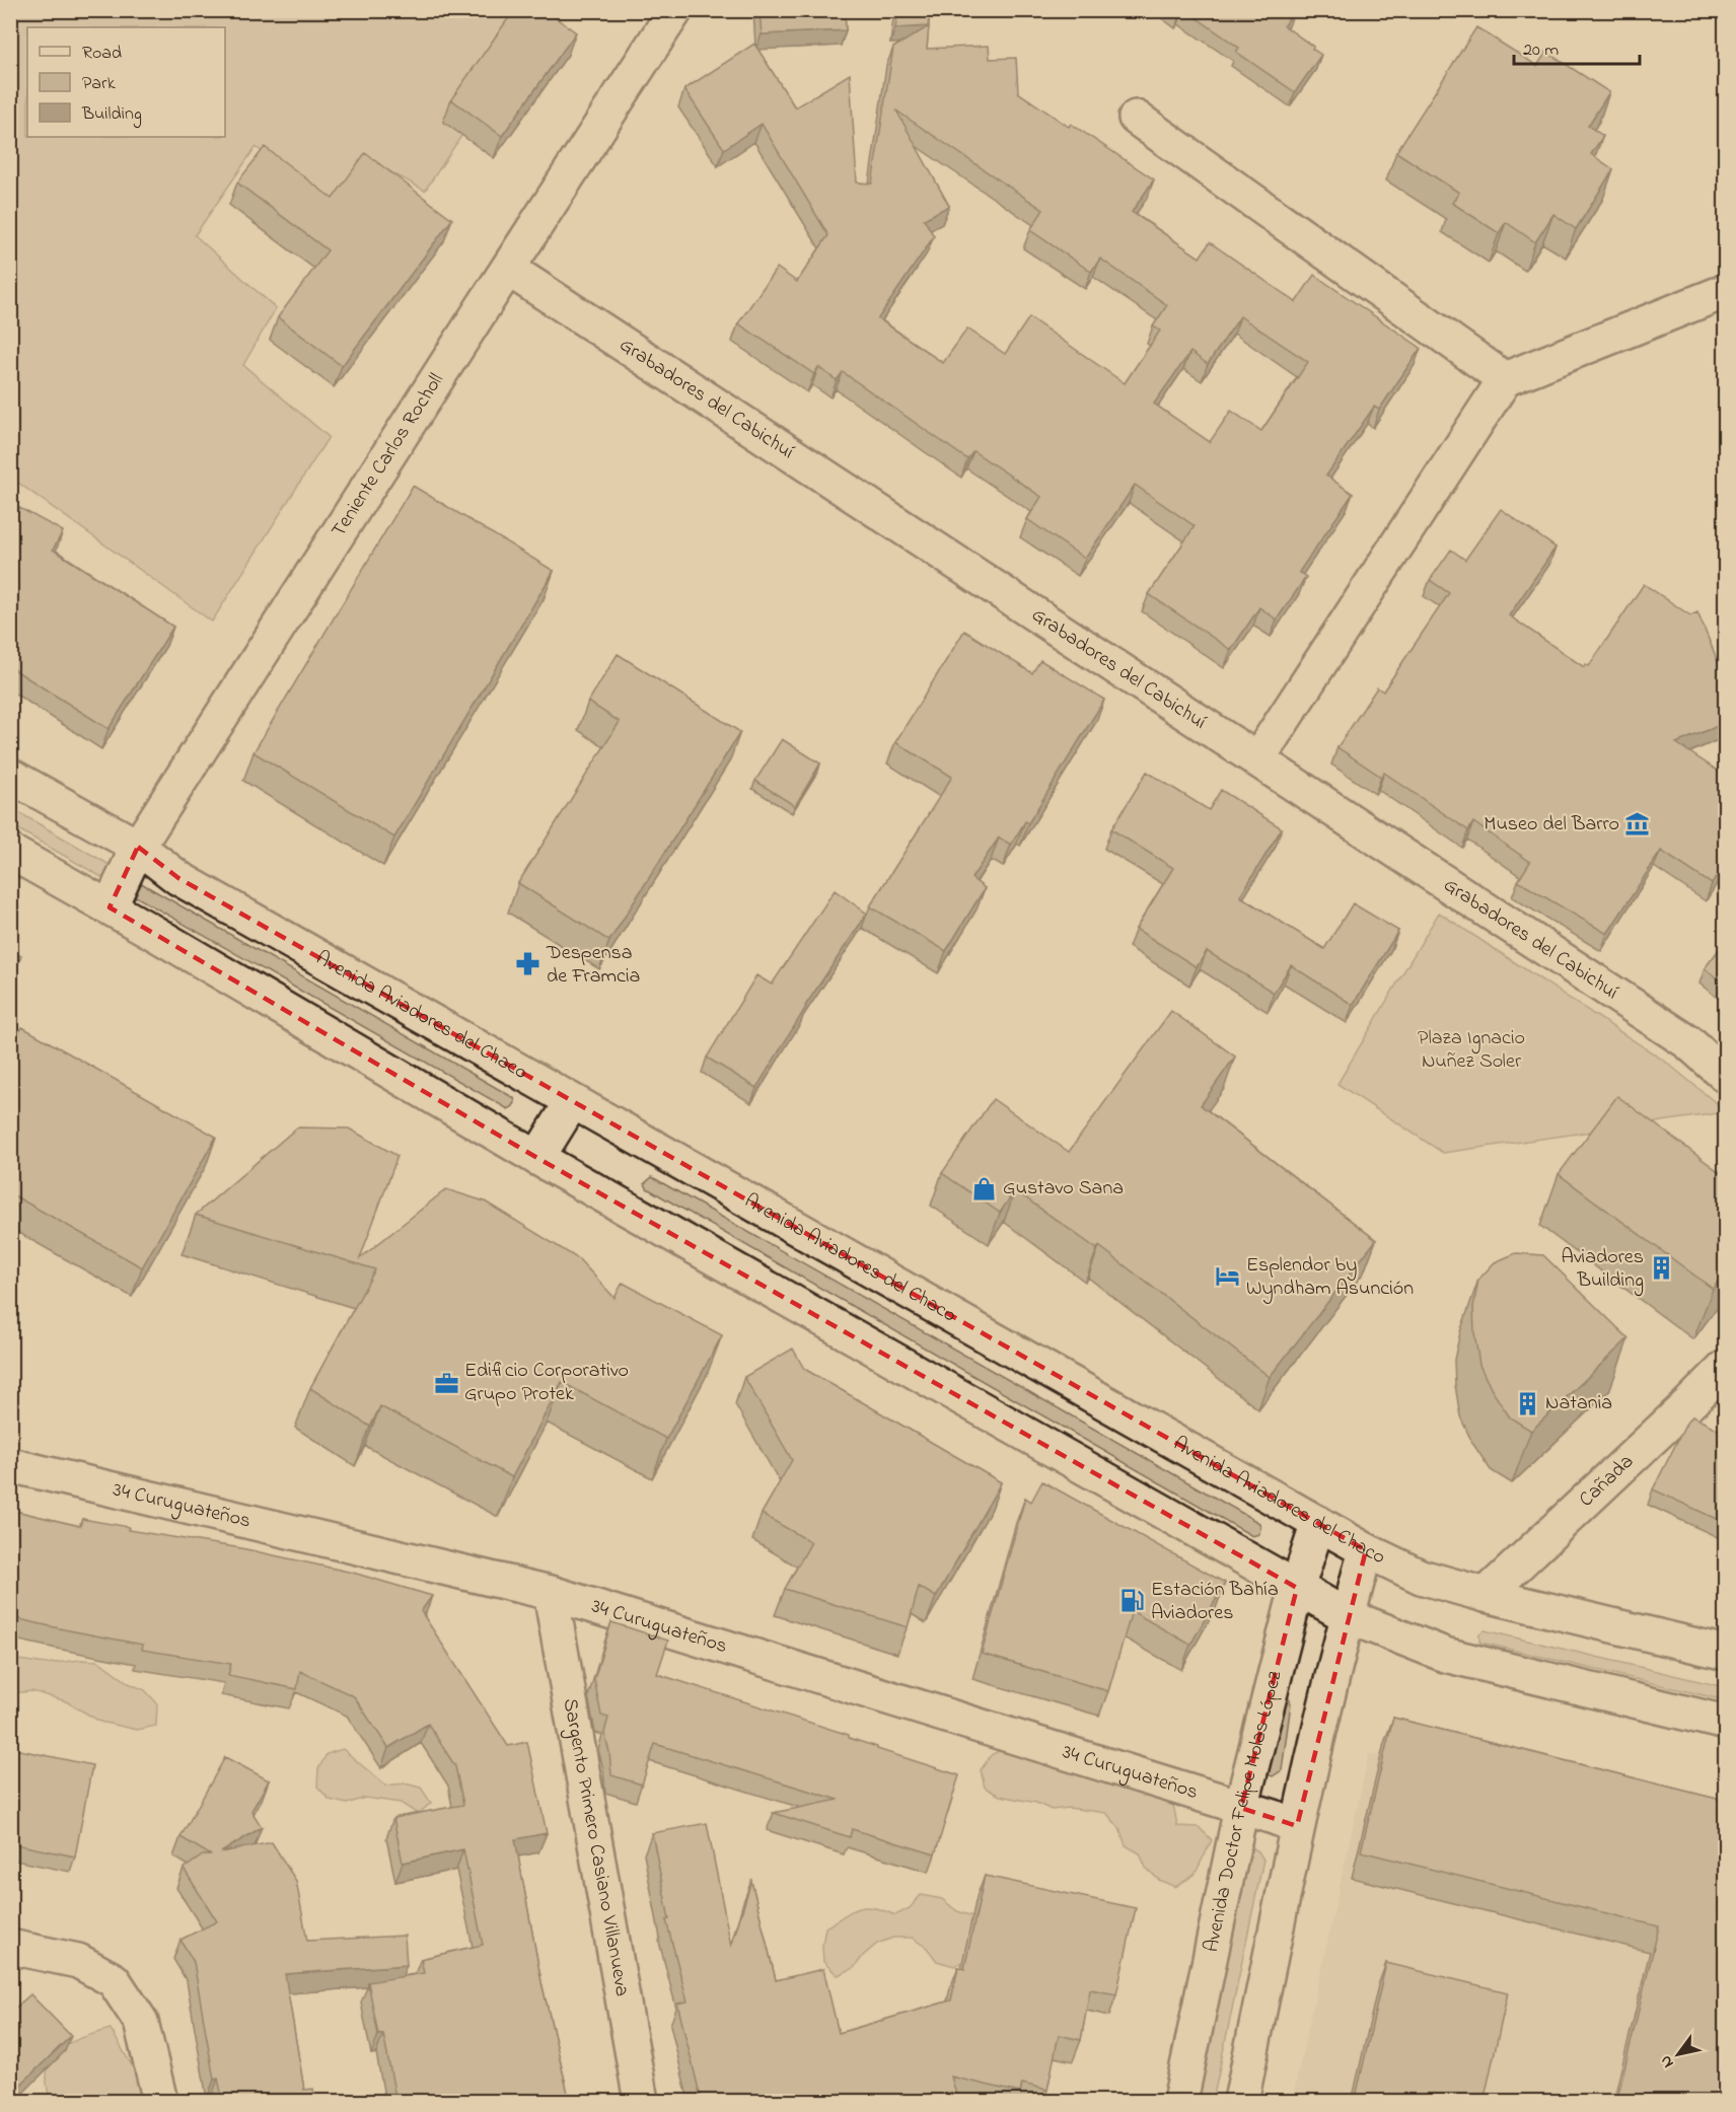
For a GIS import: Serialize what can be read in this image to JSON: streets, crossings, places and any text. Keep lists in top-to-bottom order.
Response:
{
  "streets": {
    "main road": [
      "Grabadores del Cabichuí",
      "Teniente Carlos Rocholl",
      "Avenida Aviadores del Chaco",
      "Cañada",
      "34 Curuguateños",
      "Avenida Doctor Felipe Molas López",
      "Sargento Primero Casiano Villanueva"
    ]
  },
  "crossings": [
    ["Grabadores del Cabichuí", "Teniente Carlos Rocholl"],
    ["Teniente Carlos Rocholl", "Avenida Aviadores del Chaco"],
    ["Avenida Aviadores del Chaco", "Cañada"],
    ["Avenida Aviadores del Chaco", "Avenida Doctor Felipe Molas López"],
    ["34 Curuguateños", "Avenida Doctor Felipe Molas López"],
    ["34 Curuguateños", "Sargento Primero Casiano Villanueva"]
  ],
  "parks": ["Plaza Ignacio Nuñez Soler"],
  "places": {
    "museum": ["Museo del Barro"],
    "pharmacy": ["Despensa de Framcia"],
    "shop": ["Gustavo Sana"],
    "building": ["Aviadores Building", "Natania"],
    "hotel": ["Esplendor by Wyndham Asunción"],
    "office": ["Edificio Corporativo Grupo Protek"],
    "fuel station": ["Estación Bahía Aviadores"]
  },
  "legend": ["Road", "Park", "Building"],
  "scale_bar": "20 m",
  "north": "bottom left"
}
